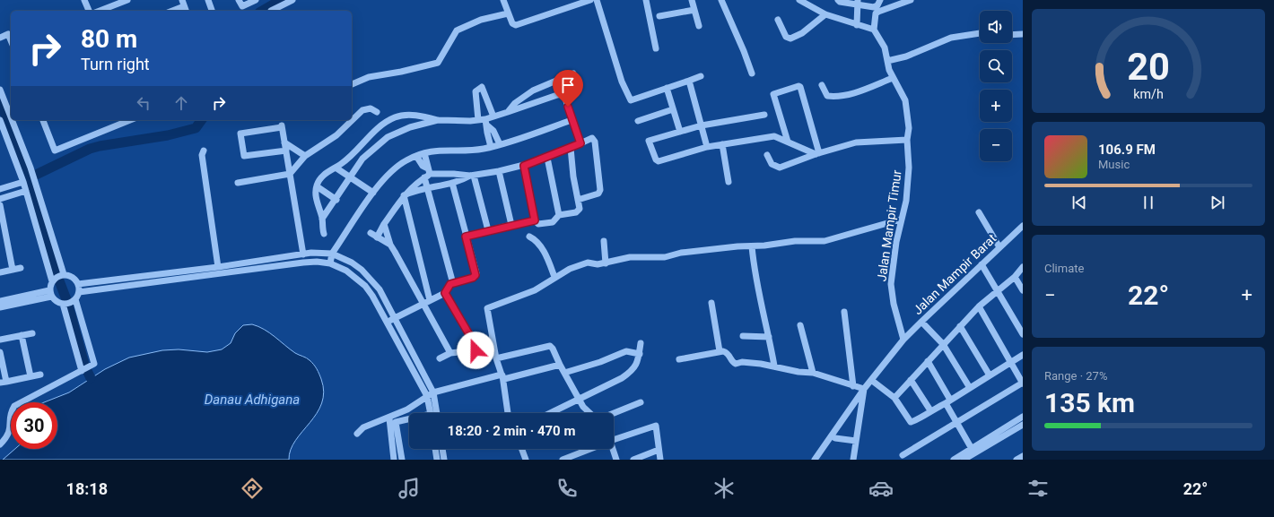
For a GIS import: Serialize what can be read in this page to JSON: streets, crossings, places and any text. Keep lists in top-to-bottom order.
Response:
{
  "streets": {
    "street": ["Jalan Mampir Timur", "Jalan Mampir Barat"]
  },
  "crossings": [
    ["Jalan Mampir Timur", "Jalan Mampir Barat"]
  ],
  "water": ["Danau Adhigana"],
  "page": {
    "map_buttons": ["+", "−"],
    "turn": ["80 m", "Turn right"],
    "song": ["106.9 FM", "Music"],
    "tile": [
      "Climate",
      ["Range · 27%", "135 km"]
    ],
    "heat": ["−", "22°", "+"],
    "limit": "30",
    "trip": "18:20 · 2 min · 470 m",
    "tabs": ["18:18", "22°"],
    "gauge": ["20", "km/h"]
  }
}
